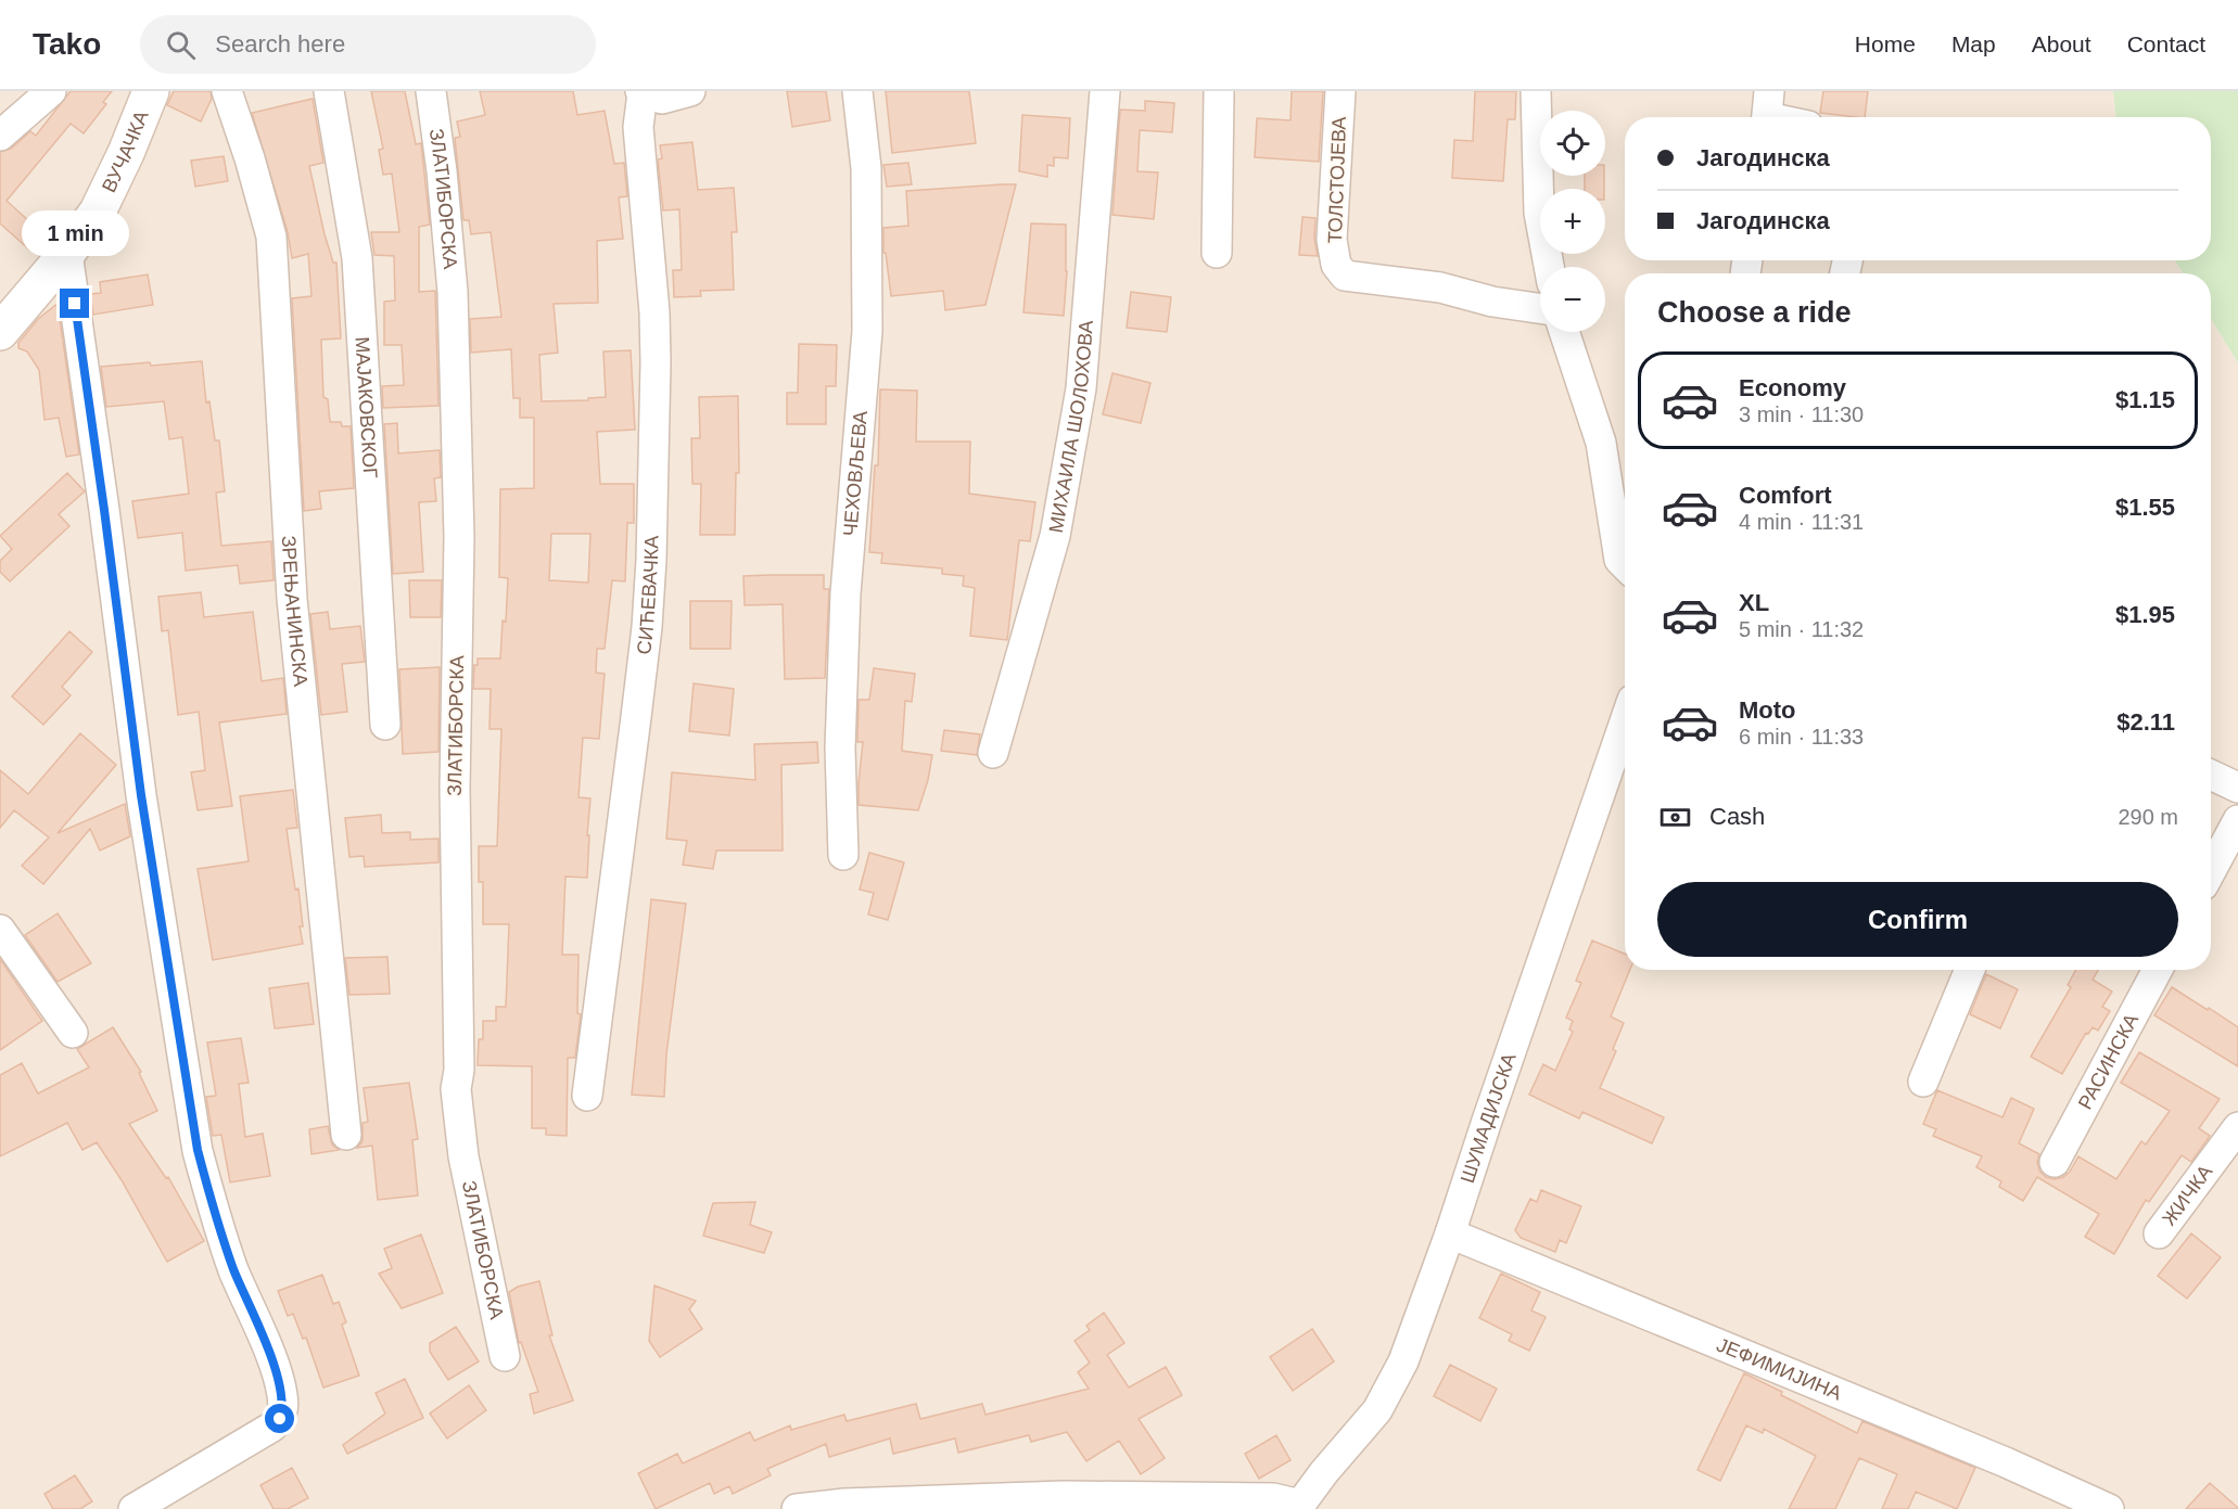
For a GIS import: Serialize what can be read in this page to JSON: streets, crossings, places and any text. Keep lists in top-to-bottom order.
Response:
{
  "streets": {
    "street": [
      "ВУЧАЧКА",
      "ТОЛСТОЈЕВА",
      "ЗЛАТИБОРСКА",
      "МАЈАКОВСКОГ",
      "МИХАИЛА ШОЛОХОВА",
      "ЧЕХОВЉЕВА",
      "СИЋЕВАЧКА",
      "ЗРЕЊАНИНСКА",
      "РАСИНСКА",
      "ШУМАДИЈСКА",
      "ЖИЧКА",
      "ЈЕФИМИЈИНА"
    ]
  },
  "crossings": [
    ["ШУМАДИЈСКА", "ЈЕФИМИЈИНА"]
  ],
  "page": {
    "header": "Tako",
    "search": "Search here",
    "nav": [
      "Home",
      "Map",
      "About",
      "Contact"
    ],
    "map_buttons": ["+", "−"],
    "banner": ["Јагодинска", "Јагодинска"],
    "bubble": "1 min",
    "heading": "Choose a ride",
    "list": [
      {
        "name": "Economy",
        "note": "3 min · 11:30",
        "value": "$1.15"
      },
      {
        "name": "Comfort",
        "note": "4 min · 11:31",
        "value": "$1.55"
      },
      {
        "name": "XL",
        "note": "5 min · 11:32",
        "value": "$1.95"
      },
      {
        "name": "Moto",
        "note": "6 min · 11:33",
        "value": "$2.11"
      }
    ],
    "pay": ["Cash", "290 m"],
    "buttons": "Confirm"
  }
}
